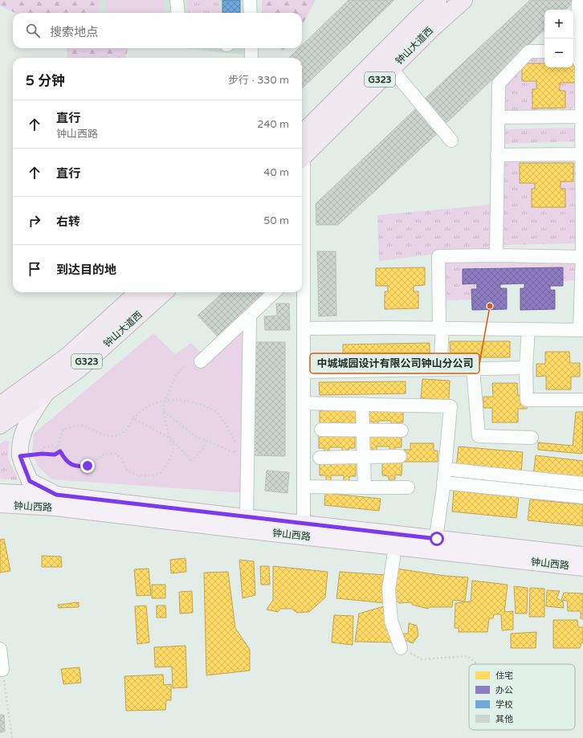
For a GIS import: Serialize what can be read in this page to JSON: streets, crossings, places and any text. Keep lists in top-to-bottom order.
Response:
{
  "streets": {
    "highway": ["钟山大道西", "G323"],
    "main road": ["钟山西路"]
  },
  "places": ["中城城园设计有限公司钟山分公司"],
  "legend": [
    "住宅",
    "办公",
    "学校",
    "其他"
  ],
  "page": {
    "map_buttons": ["+", "−"],
    "search": "搜索地点",
    "heading": ["5 分钟", "步行 · 330 m"],
    "list": [
      ["直行", "钟山西路", "240 m"],
      ["直行", "40 m"],
      ["右转", "50 m"],
      "到达目的地"
    ]
  }
}
